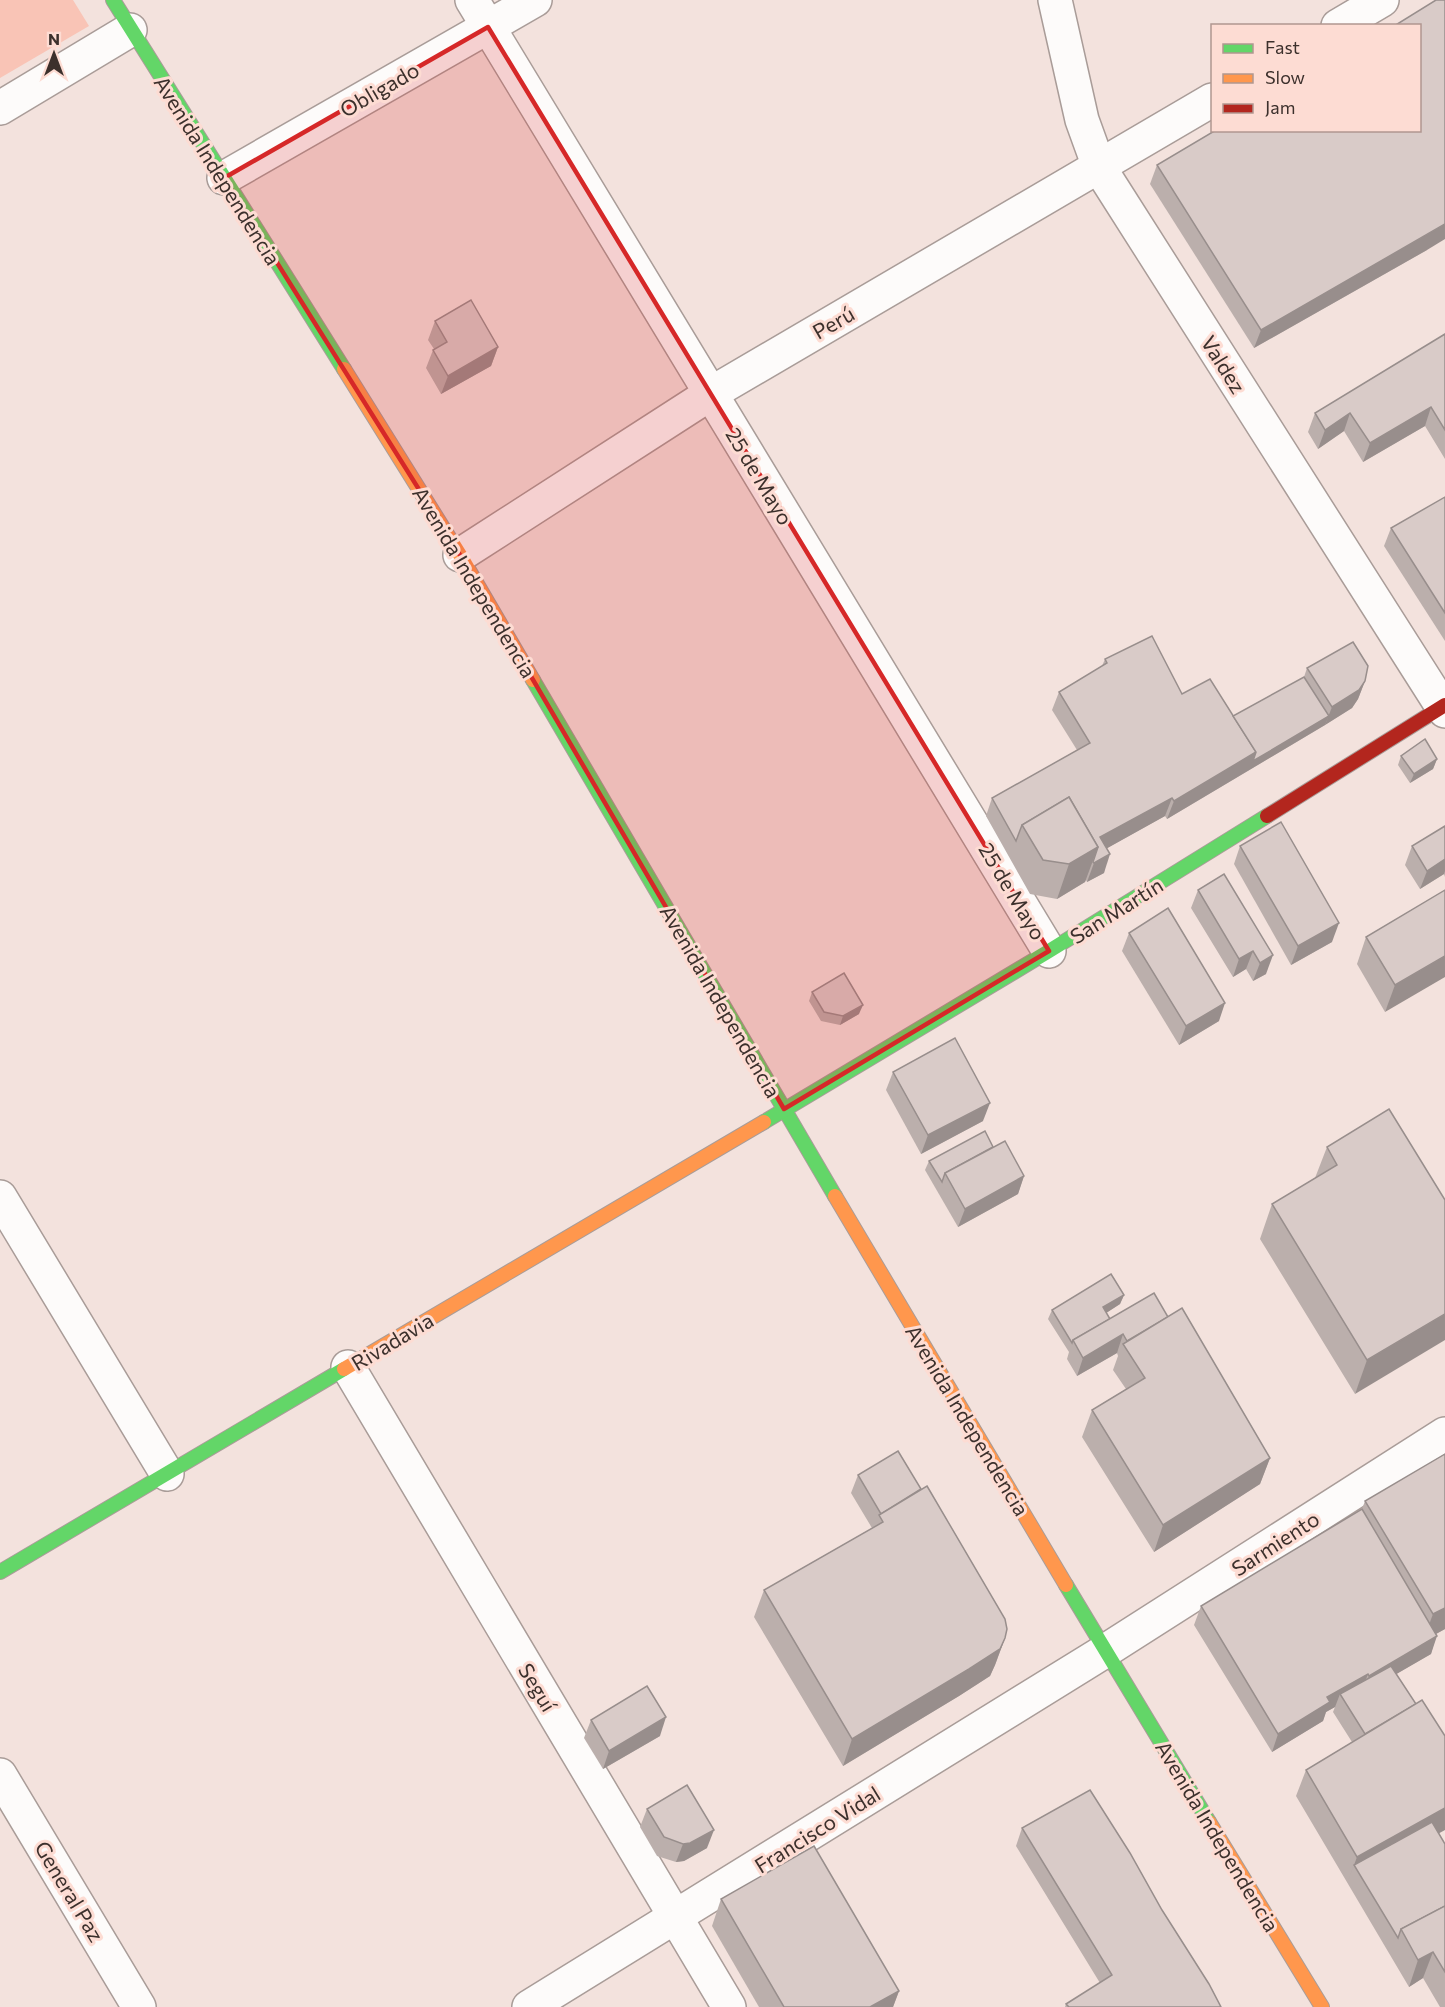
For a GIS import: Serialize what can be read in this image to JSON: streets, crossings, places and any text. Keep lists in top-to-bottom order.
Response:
{
  "streets": {
    "main road": ["Avenida Independencia", "San Martín", "Rivadavia"],
    "street": [
      "Obligado",
      "Perú",
      "Valdez",
      "25 de Mayo",
      "Sarmiento",
      "Seguí",
      "Francisco Vidal",
      "General Paz"
    ]
  },
  "crossings": [
    ["Obligado", "Avenida Independencia"],
    ["Obligado", "25 de Mayo"],
    ["Avenida Independencia", "Perú"],
    ["Avenida Independencia", "San Martín"],
    ["Avenida Independencia", "Rivadavia"],
    ["Avenida Independencia", "Sarmiento"],
    ["Avenida Independencia", "Francisco Vidal"],
    ["Perú", "Valdez"],
    ["Perú", "25 de Mayo"],
    ["Valdez", "San Martín"],
    ["25 de Mayo", "San Martín"],
    ["San Martín", "Rivadavia"],
    ["Rivadavia", "Seguí"],
    ["Sarmiento", "Francisco Vidal"],
    ["Seguí", "Francisco Vidal"]
  ],
  "legend": ["Fast", "Slow", "Jam"],
  "north": "top"
}
